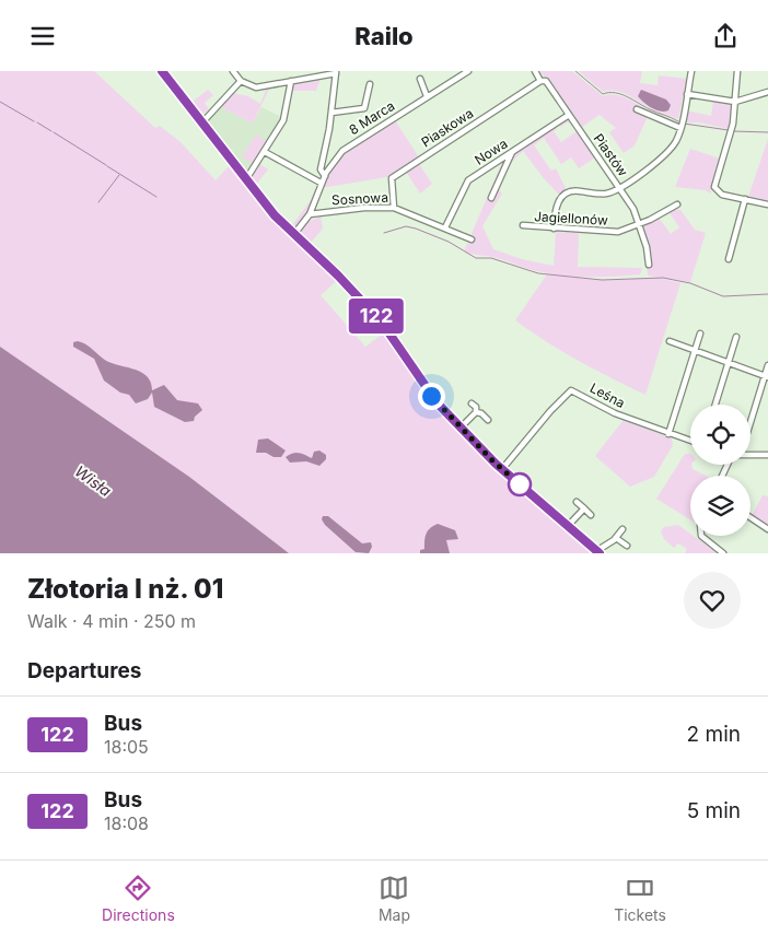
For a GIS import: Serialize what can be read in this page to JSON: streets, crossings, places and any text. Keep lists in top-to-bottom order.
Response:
{
  "streets": {
    "street": [
      "8 Marca",
      "Piaskowa",
      "Nowa",
      "Piastów",
      "Sosnowa",
      "Jagiellonów",
      "Leśna"
    ]
  },
  "crossings": [
    ["8 Marca", "Sosnowa"],
    ["Piaskowa", "Piastów"],
    ["Piaskowa", "Sosnowa"],
    ["Nowa", "Piastów"],
    ["Nowa", "Sosnowa"],
    ["Piastów", "Jagiellonów"]
  ],
  "water": ["Wisła"],
  "lines": ["bus line 122"],
  "page": {
    "header": "Railo",
    "on_map": "122",
    "heading": [
      ["Złotoria I nż. 01", "Walk · 4 min · 250 m"],
      "Departures"
    ],
    "list": [
      {
        "mark": "122",
        "name": "Bus",
        "note": "18:05",
        "value": "2 min"
      },
      {
        "mark": "122",
        "name": "Bus",
        "note": "18:08",
        "value": "5 min"
      }
    ],
    "tabs": ["Directions", "Map", "Tickets"]
  }
}
